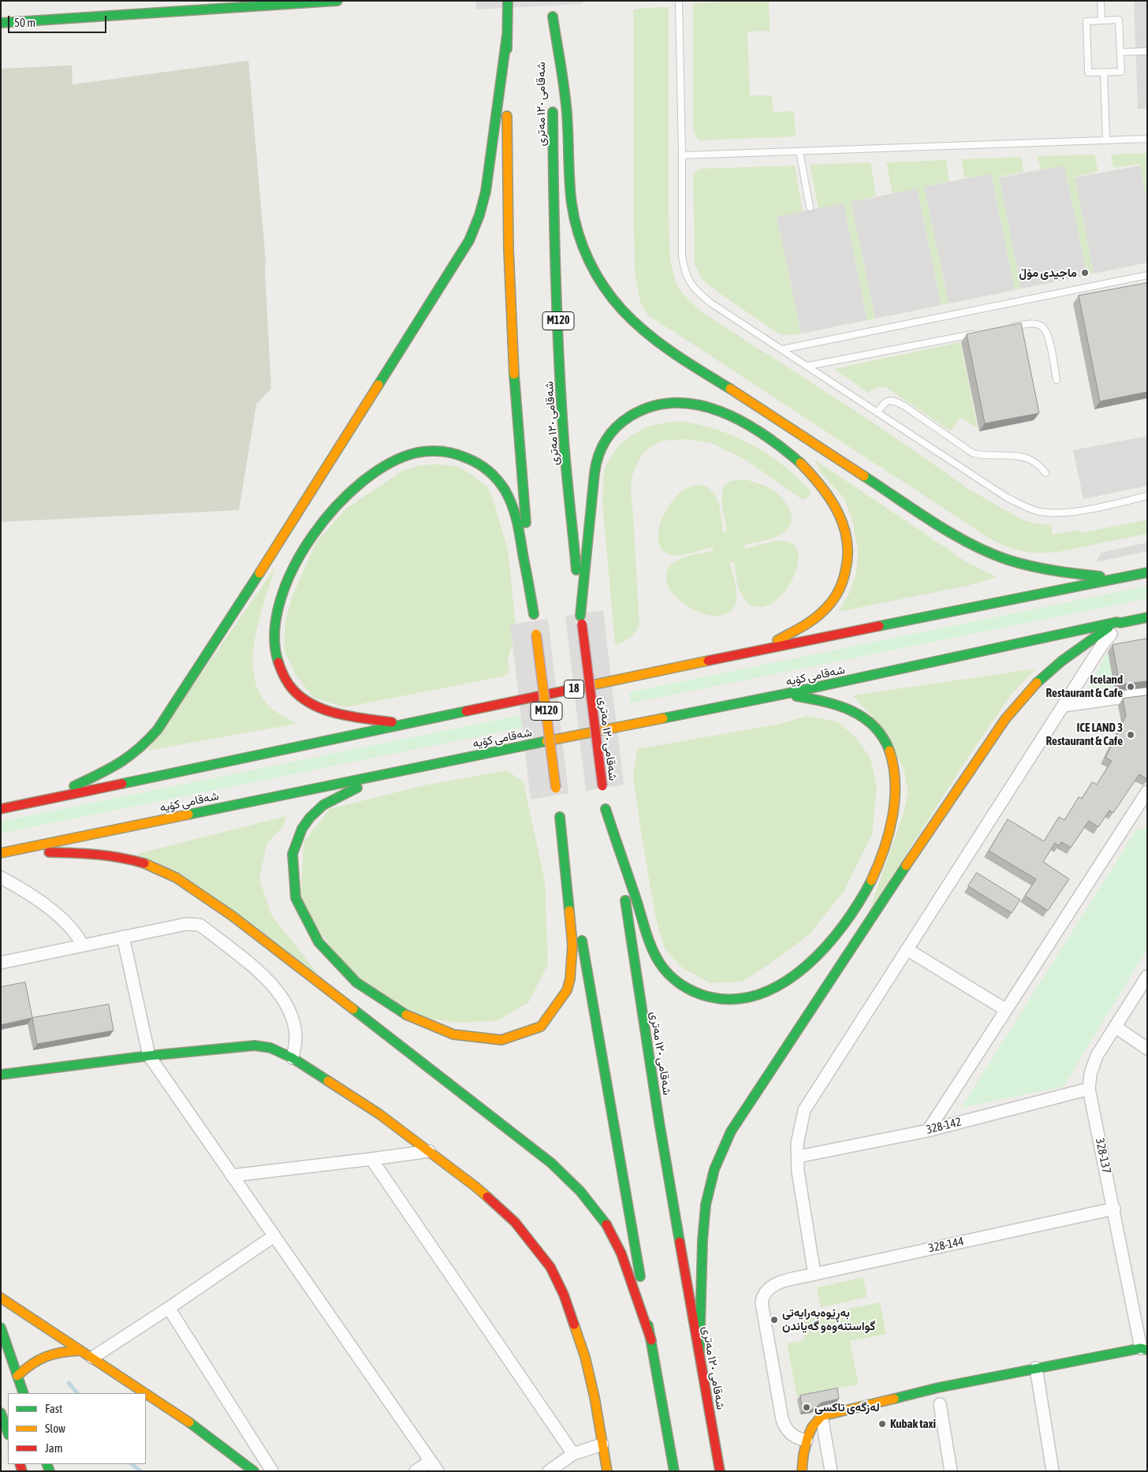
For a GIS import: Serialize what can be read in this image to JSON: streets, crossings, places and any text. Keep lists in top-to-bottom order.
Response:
{
  "streets": {
    "main road": [
      "شەقامی ١٢٠ مەتری",
      "M120",
      "شەقامی کۆیە",
      "18"
    ],
    "street": ["328-142", "328-137", "328-144"]
  },
  "crossings": [
    ["328-142", "328-137"],
    ["328-137", "328-144"]
  ],
  "places": [
    "ماجیدی مۆڵ",
    "Iceland Restaurant & Cafe",
    "ICE LAND 3 Restaurant & Cafe",
    "بەڕێوەبەرایەتی گواستنەوەو گەیاندن",
    "لەزگەی تاکسی",
    "Kubak taxi"
  ],
  "legend": ["Fast", "Slow", "Jam"],
  "scale_bar": "50 m"
}
